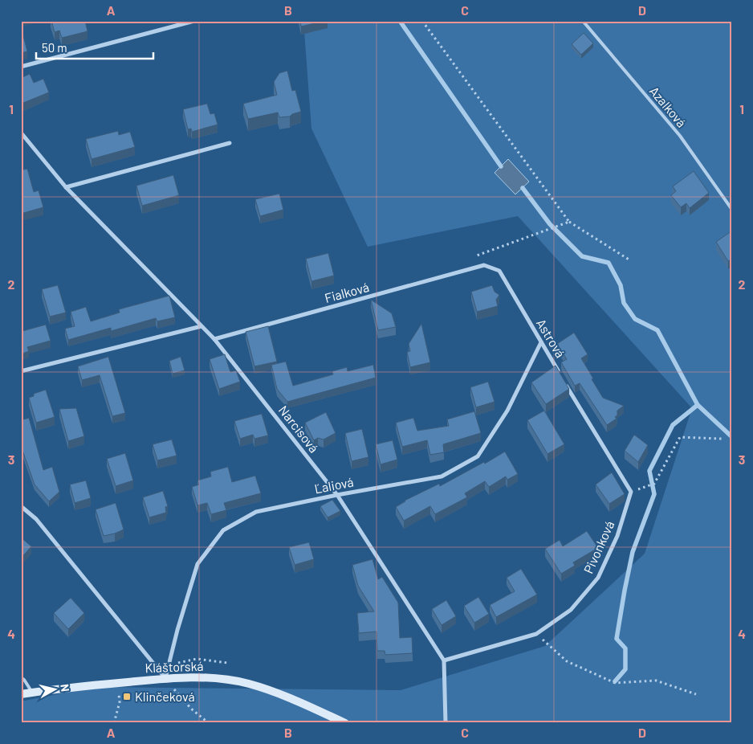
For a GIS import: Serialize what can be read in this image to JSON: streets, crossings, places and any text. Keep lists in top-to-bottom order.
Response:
{
  "streets": {
    "street": [
      "Fialková",
      "Astrová",
      "Narcisová",
      "Ľaliová",
      "Pivonková",
      "Kláštorská"
    ],
    "lane": ["Azalková"]
  },
  "crossings": [
    ["Fialková", "Astrová"],
    ["Fialková", "Narcisová"],
    ["Astrová", "Ľaliová"],
    ["Narcisová", "Ľaliová"],
    ["Narcisová", "Pivonková"],
    ["Ľaliová", "Kláštorská"]
  ],
  "places": {
    "transit": ["Klinčeková"]
  },
  "scale_bar": "50 m",
  "north": "right",
  "grid": {
    "columns": [
      "A",
      "B",
      "C",
      "D"
    ],
    "rows": [
      "1",
      "2",
      "3",
      "4"
    ]
  }
}
